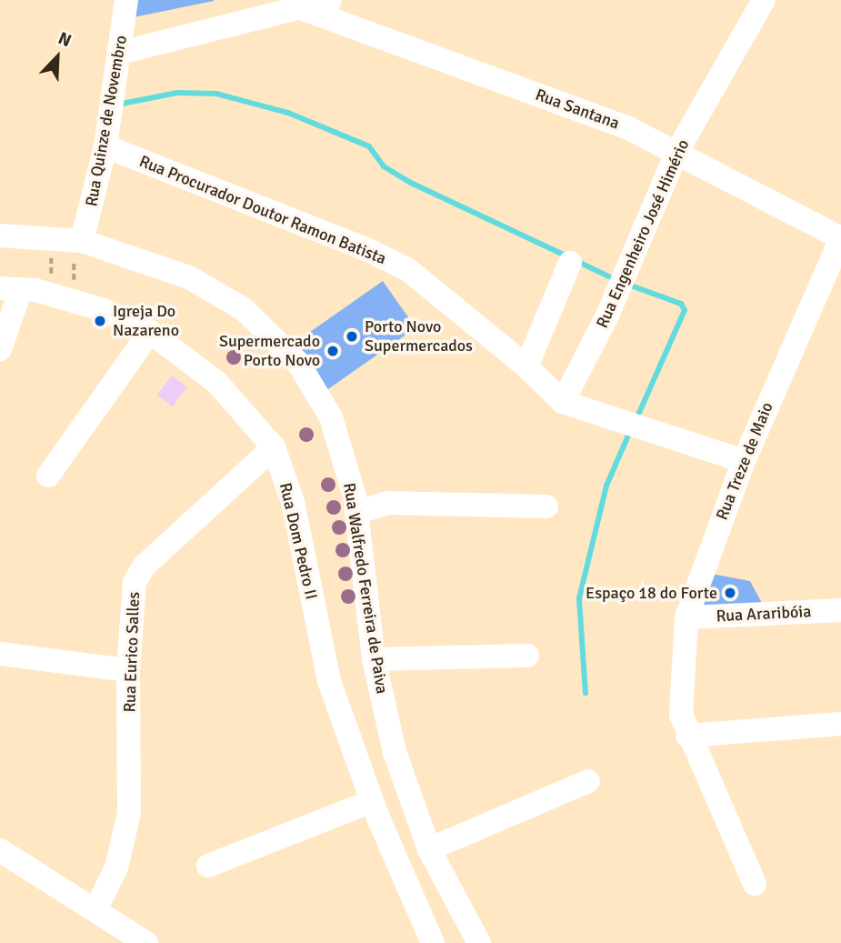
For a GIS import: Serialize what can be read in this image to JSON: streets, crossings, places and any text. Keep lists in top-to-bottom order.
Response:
{
  "streets": {
    "street": [
      "Rua Santana",
      "Rua Quinze de Novembro",
      "Rua Procurador Doutor Ramon Batista",
      "Rua Engenheiro José Himério",
      "Rua Treze de Maio",
      "Rua Dom Pedro II",
      "Rua Walfredo Ferreira de Paiva",
      "Rua Araribóia",
      "Rua Eurico Salles"
    ]
  },
  "crossings": [
    ["Rua Santana", "Rua Engenheiro José Himério"],
    ["Rua Santana", "Rua Treze de Maio"],
    ["Rua Quinze de Novembro", "Rua Procurador Doutor Ramon Batista"],
    ["Rua Quinze de Novembro", "Rua Walfredo Ferreira de Paiva"],
    ["Rua Procurador Doutor Ramon Batista", "Rua Engenheiro José Himério"],
    ["Rua Procurador Doutor Ramon Batista", "Rua Treze de Maio"],
    ["Rua Treze de Maio", "Rua Araribóia"],
    ["Rua Dom Pedro II", "Rua Eurico Salles"]
  ],
  "places": [
    "Igreja Do Nazareno",
    "Porto Novo Supermercados",
    "Supermercado Porto Novo",
    "Espaço 18 do Forte"
  ],
  "north": "top right"
}
